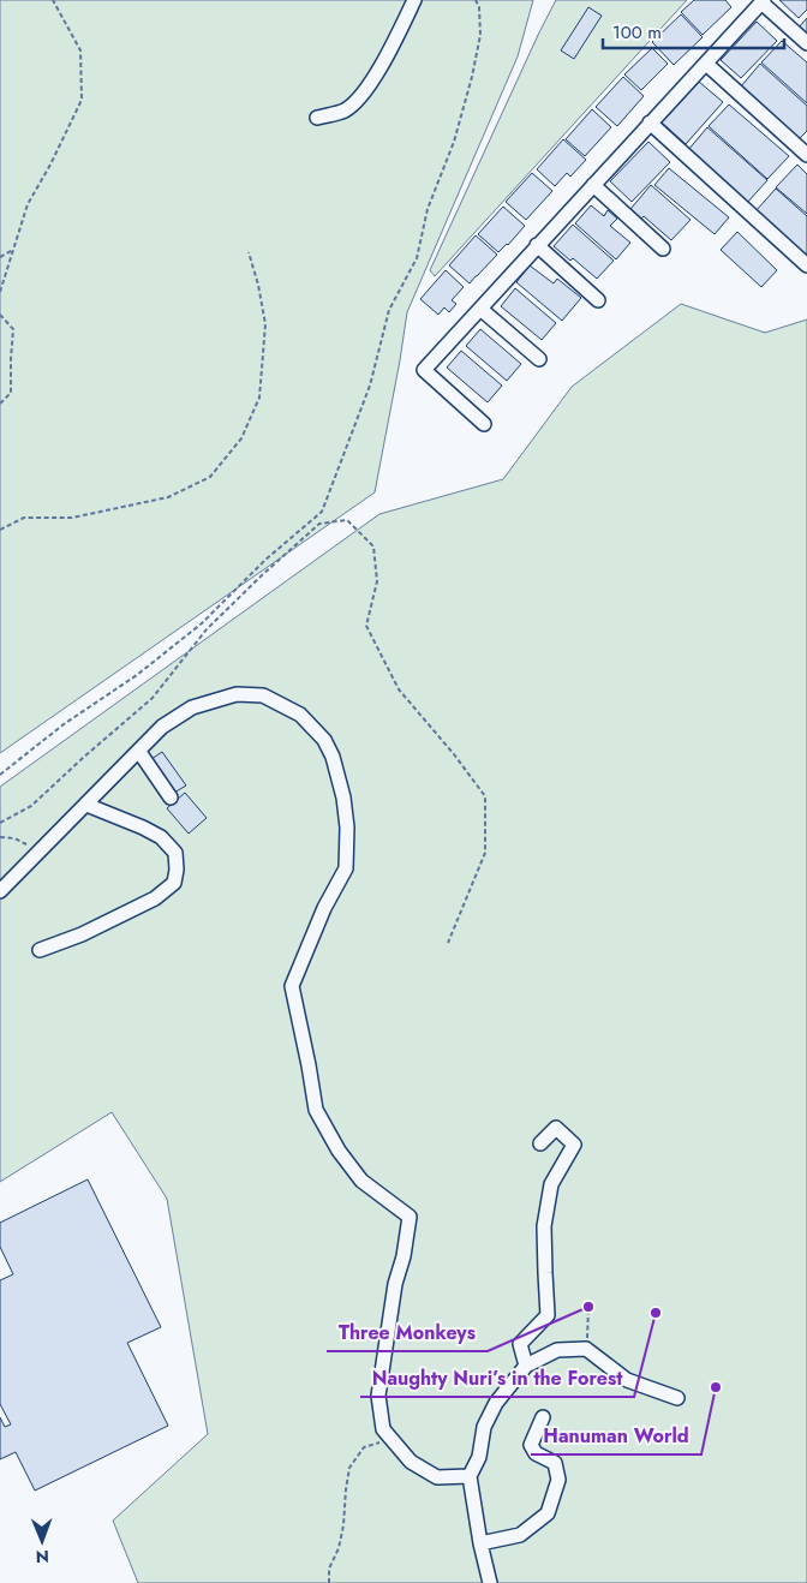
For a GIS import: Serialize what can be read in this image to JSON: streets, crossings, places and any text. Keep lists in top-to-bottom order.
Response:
{
  "places": ["Three Monkeys", "Naughty Nuri’s in the Forest", "Hanuman World"],
  "scale_bar": "100 m",
  "north": "bottom"
}
